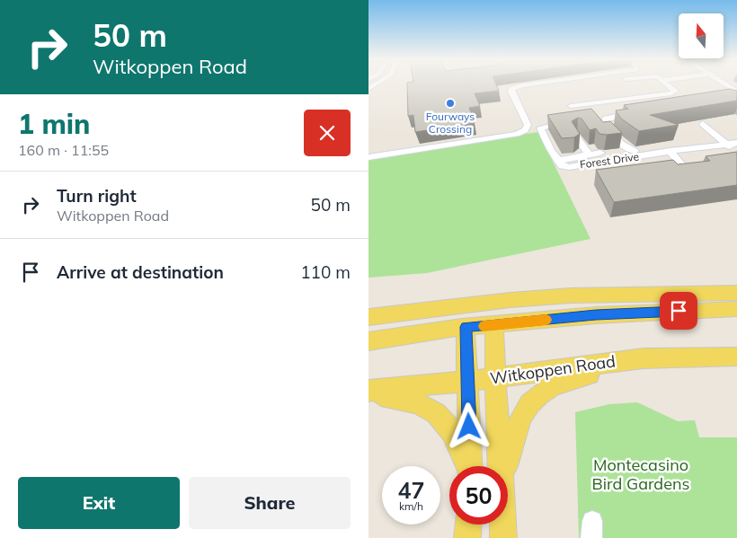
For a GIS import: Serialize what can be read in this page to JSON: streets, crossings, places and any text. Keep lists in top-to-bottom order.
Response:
{
  "streets": {
    "main road": ["Witkoppen Road"],
    "street": ["Forest Drive"]
  },
  "parks": ["Montecasino Bird Gardens"],
  "places": ["Fourways Crossing"],
  "north": "top",
  "page": {
    "turn": ["50 m", "Witkoppen Road"],
    "heading": ["1 min", "160 m · 11:55"],
    "list": [
      {
        "name": "Turn right",
        "note": "Witkoppen Road",
        "value": "50 m"
      },
      {
        "name": "Arrive at destination",
        "value": "110 m"
      }
    ],
    "speed": "47 km/h",
    "limit": "50",
    "buttons": ["Exit", "Share"]
  }
}
